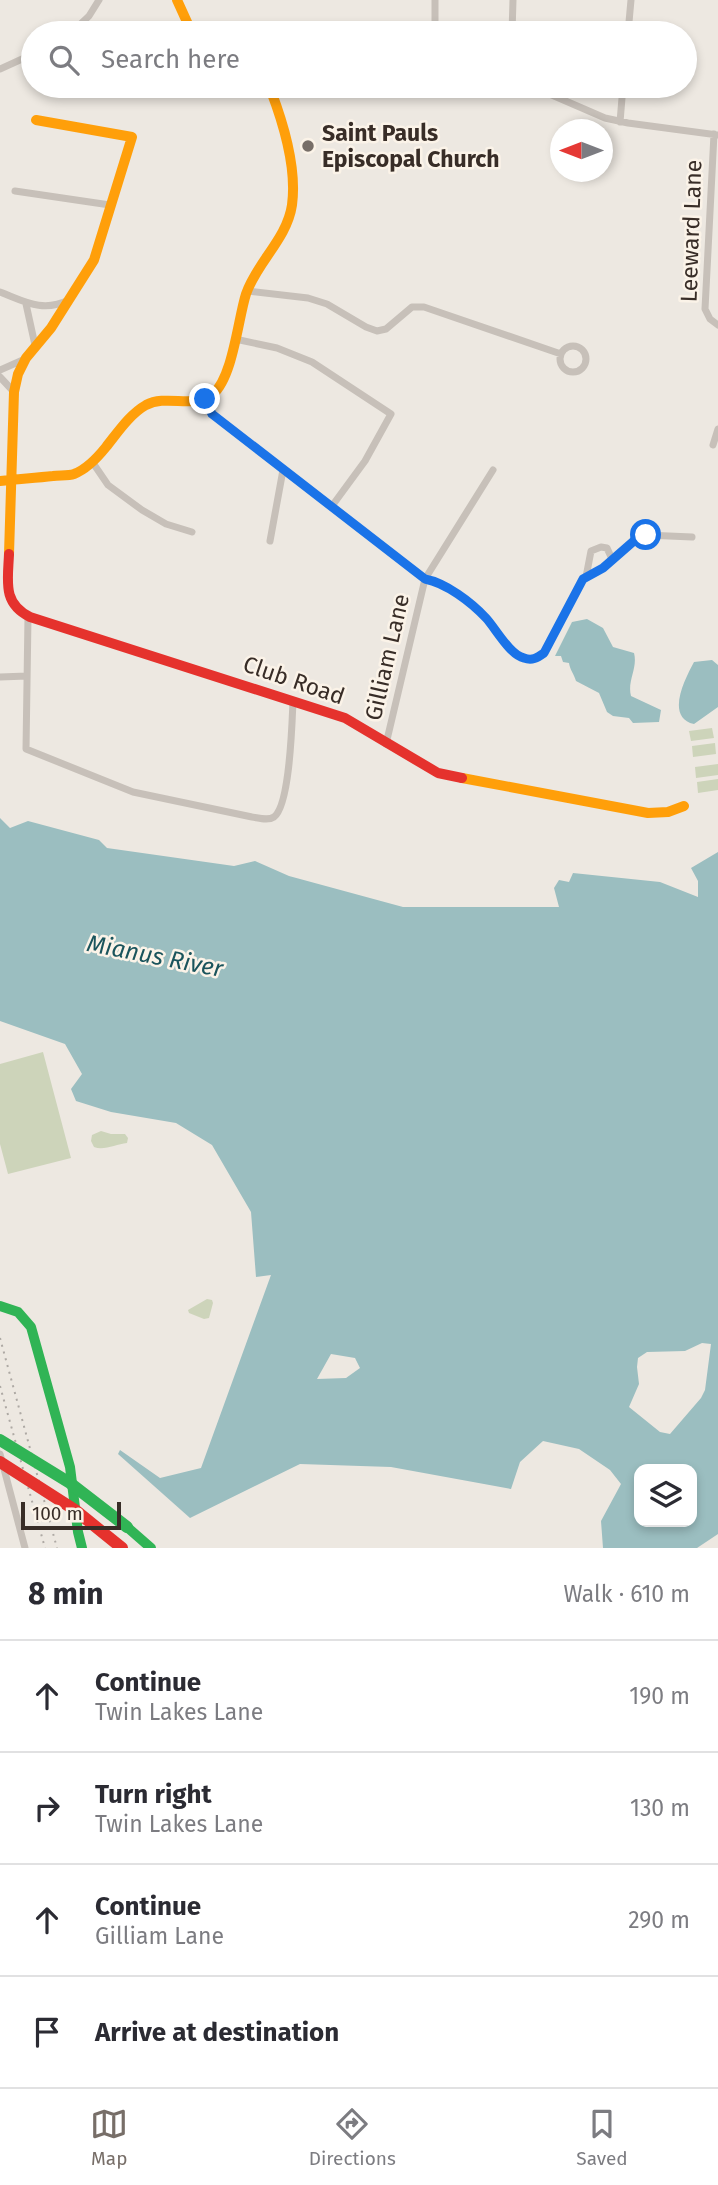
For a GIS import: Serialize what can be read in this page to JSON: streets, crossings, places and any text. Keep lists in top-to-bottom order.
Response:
{
  "streets": {
    "main road": ["Club Road"],
    "street": ["Leeward Lane", "Gilliam Lane"]
  },
  "crossings": [
    ["Gilliam Lane", "Club Road"]
  ],
  "water": ["Mianus River"],
  "places": ["Saint Pauls Episcopal Church"],
  "scale_bar": "100 m",
  "north": "left",
  "page": {
    "search": "Search here",
    "scale": "100 m",
    "heading": ["8 min", "Walk · 610 m"],
    "list": [
      ["Continue", "Twin Lakes Lane", "190 m"],
      ["Turn right", "Twin Lakes Lane", "130 m"],
      ["Continue", "Gilliam Lane", "290 m"],
      "Arrive at destination"
    ],
    "nav": ["Map", "Directions", "Saved"]
  }
}
